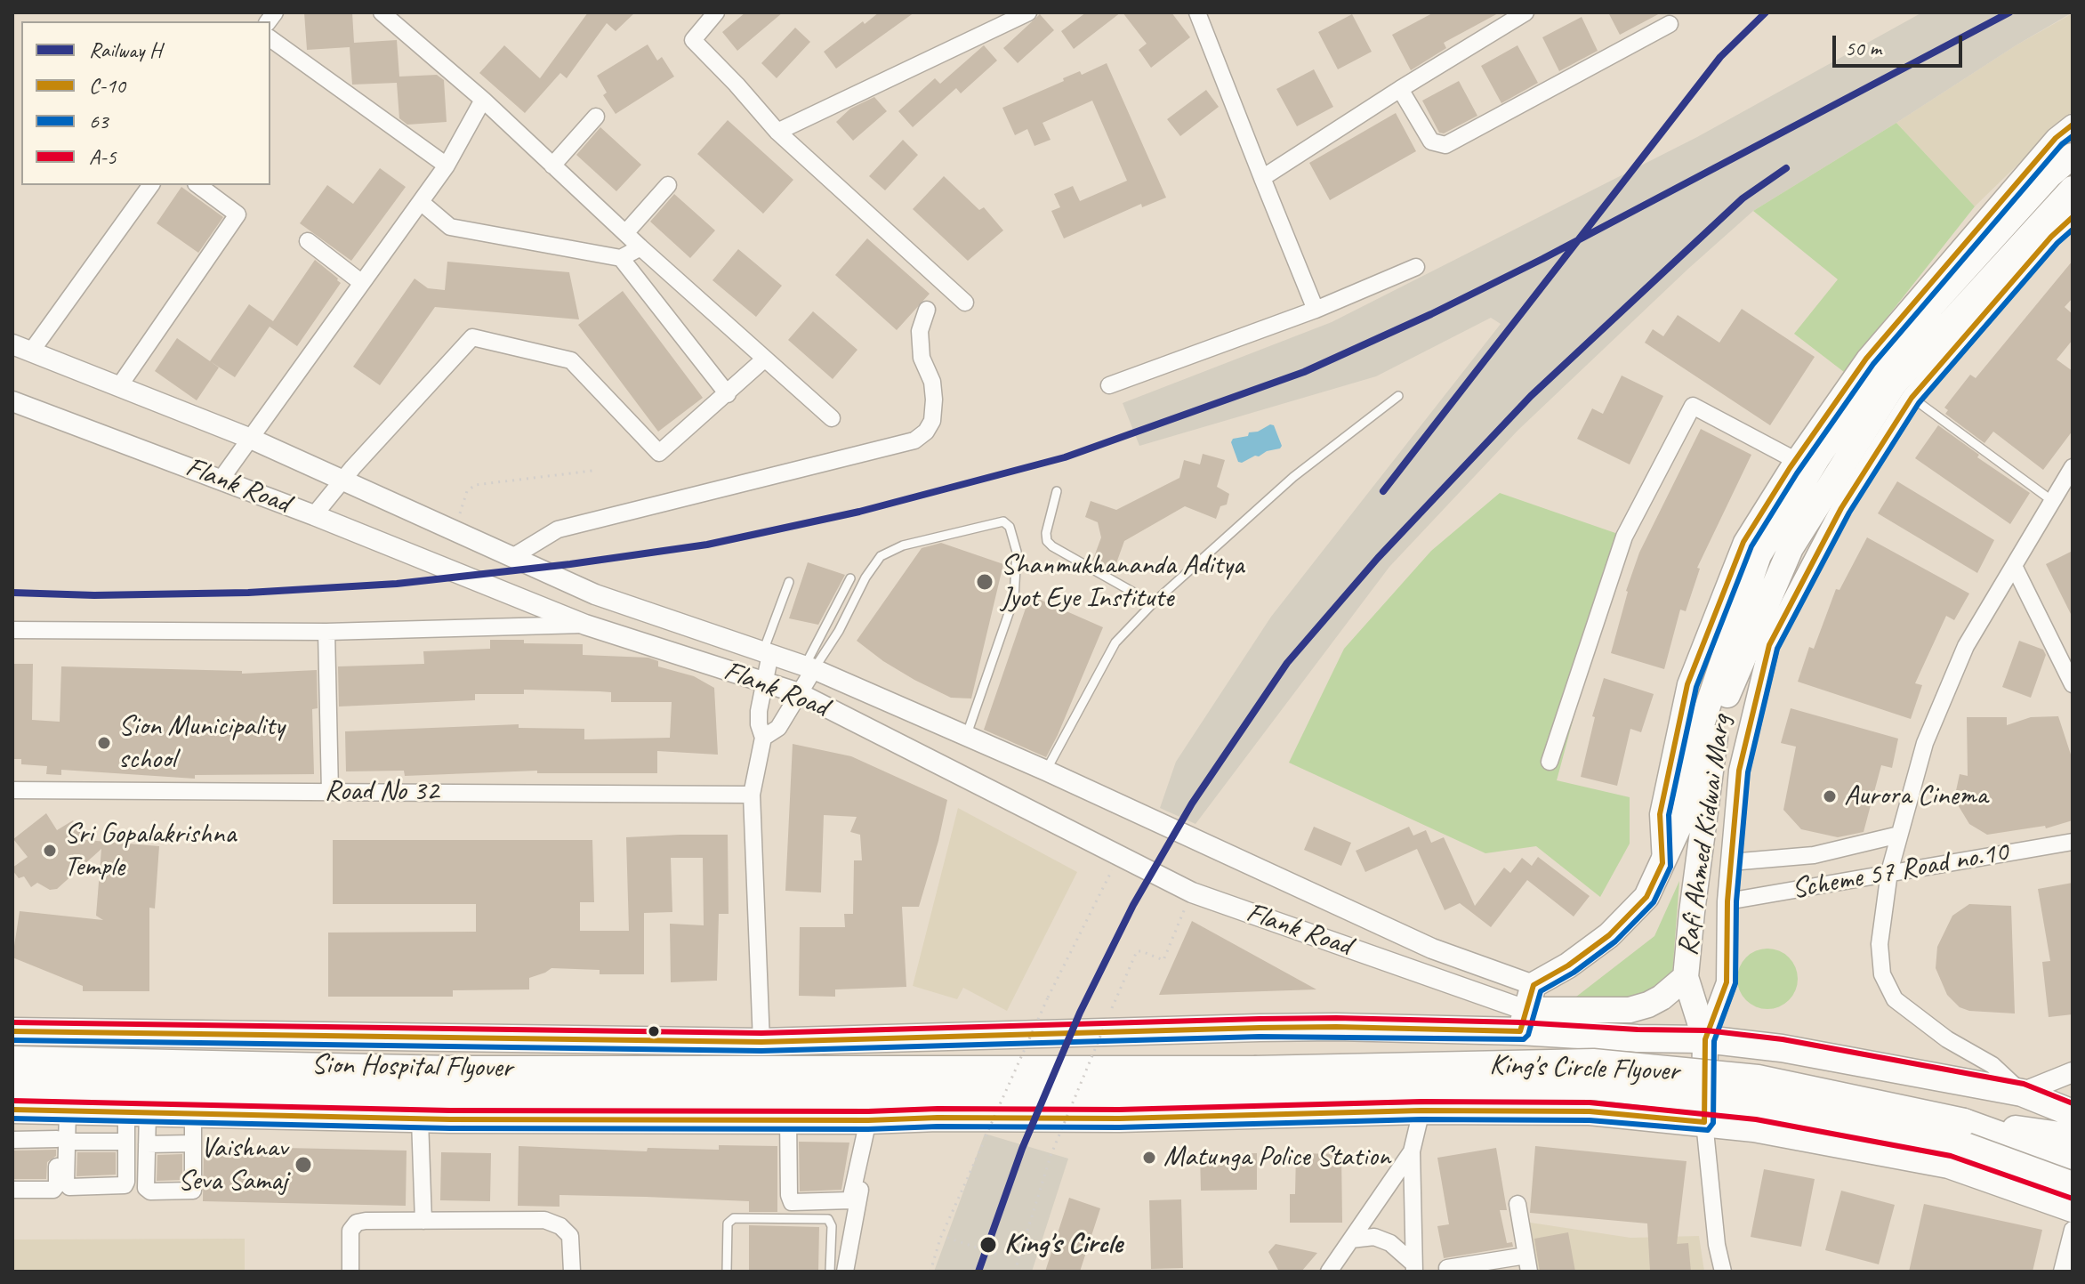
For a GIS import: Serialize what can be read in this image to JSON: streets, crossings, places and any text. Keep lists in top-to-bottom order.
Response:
{
  "streets": {
    "highway": ["Sion Hospital Flyover", "King's Circle Flyover"],
    "main road": ["Rafi Ahmed Kidwai Marg"],
    "street": ["Flank Road", "Road No 32", "Scheme 57 Road no.10"]
  },
  "places": [
    "Shanmukhananda Aditya Jyot Eye Institute",
    "Sion Municipality school",
    "Aurora Cinema",
    "Sri Gopalakrishna Temple",
    "Matunga Police Station",
    "Vaishnav Seva Samaj",
    "King's Circle"
  ],
  "lines": [
    "rail line H",
    "transit line C-10",
    "transit line 63",
    "transit line A-5"
  ],
  "legend": [
    "Railway H",
    "C-10",
    "63",
    "A-5"
  ],
  "scale_bar": "50 m"
}
